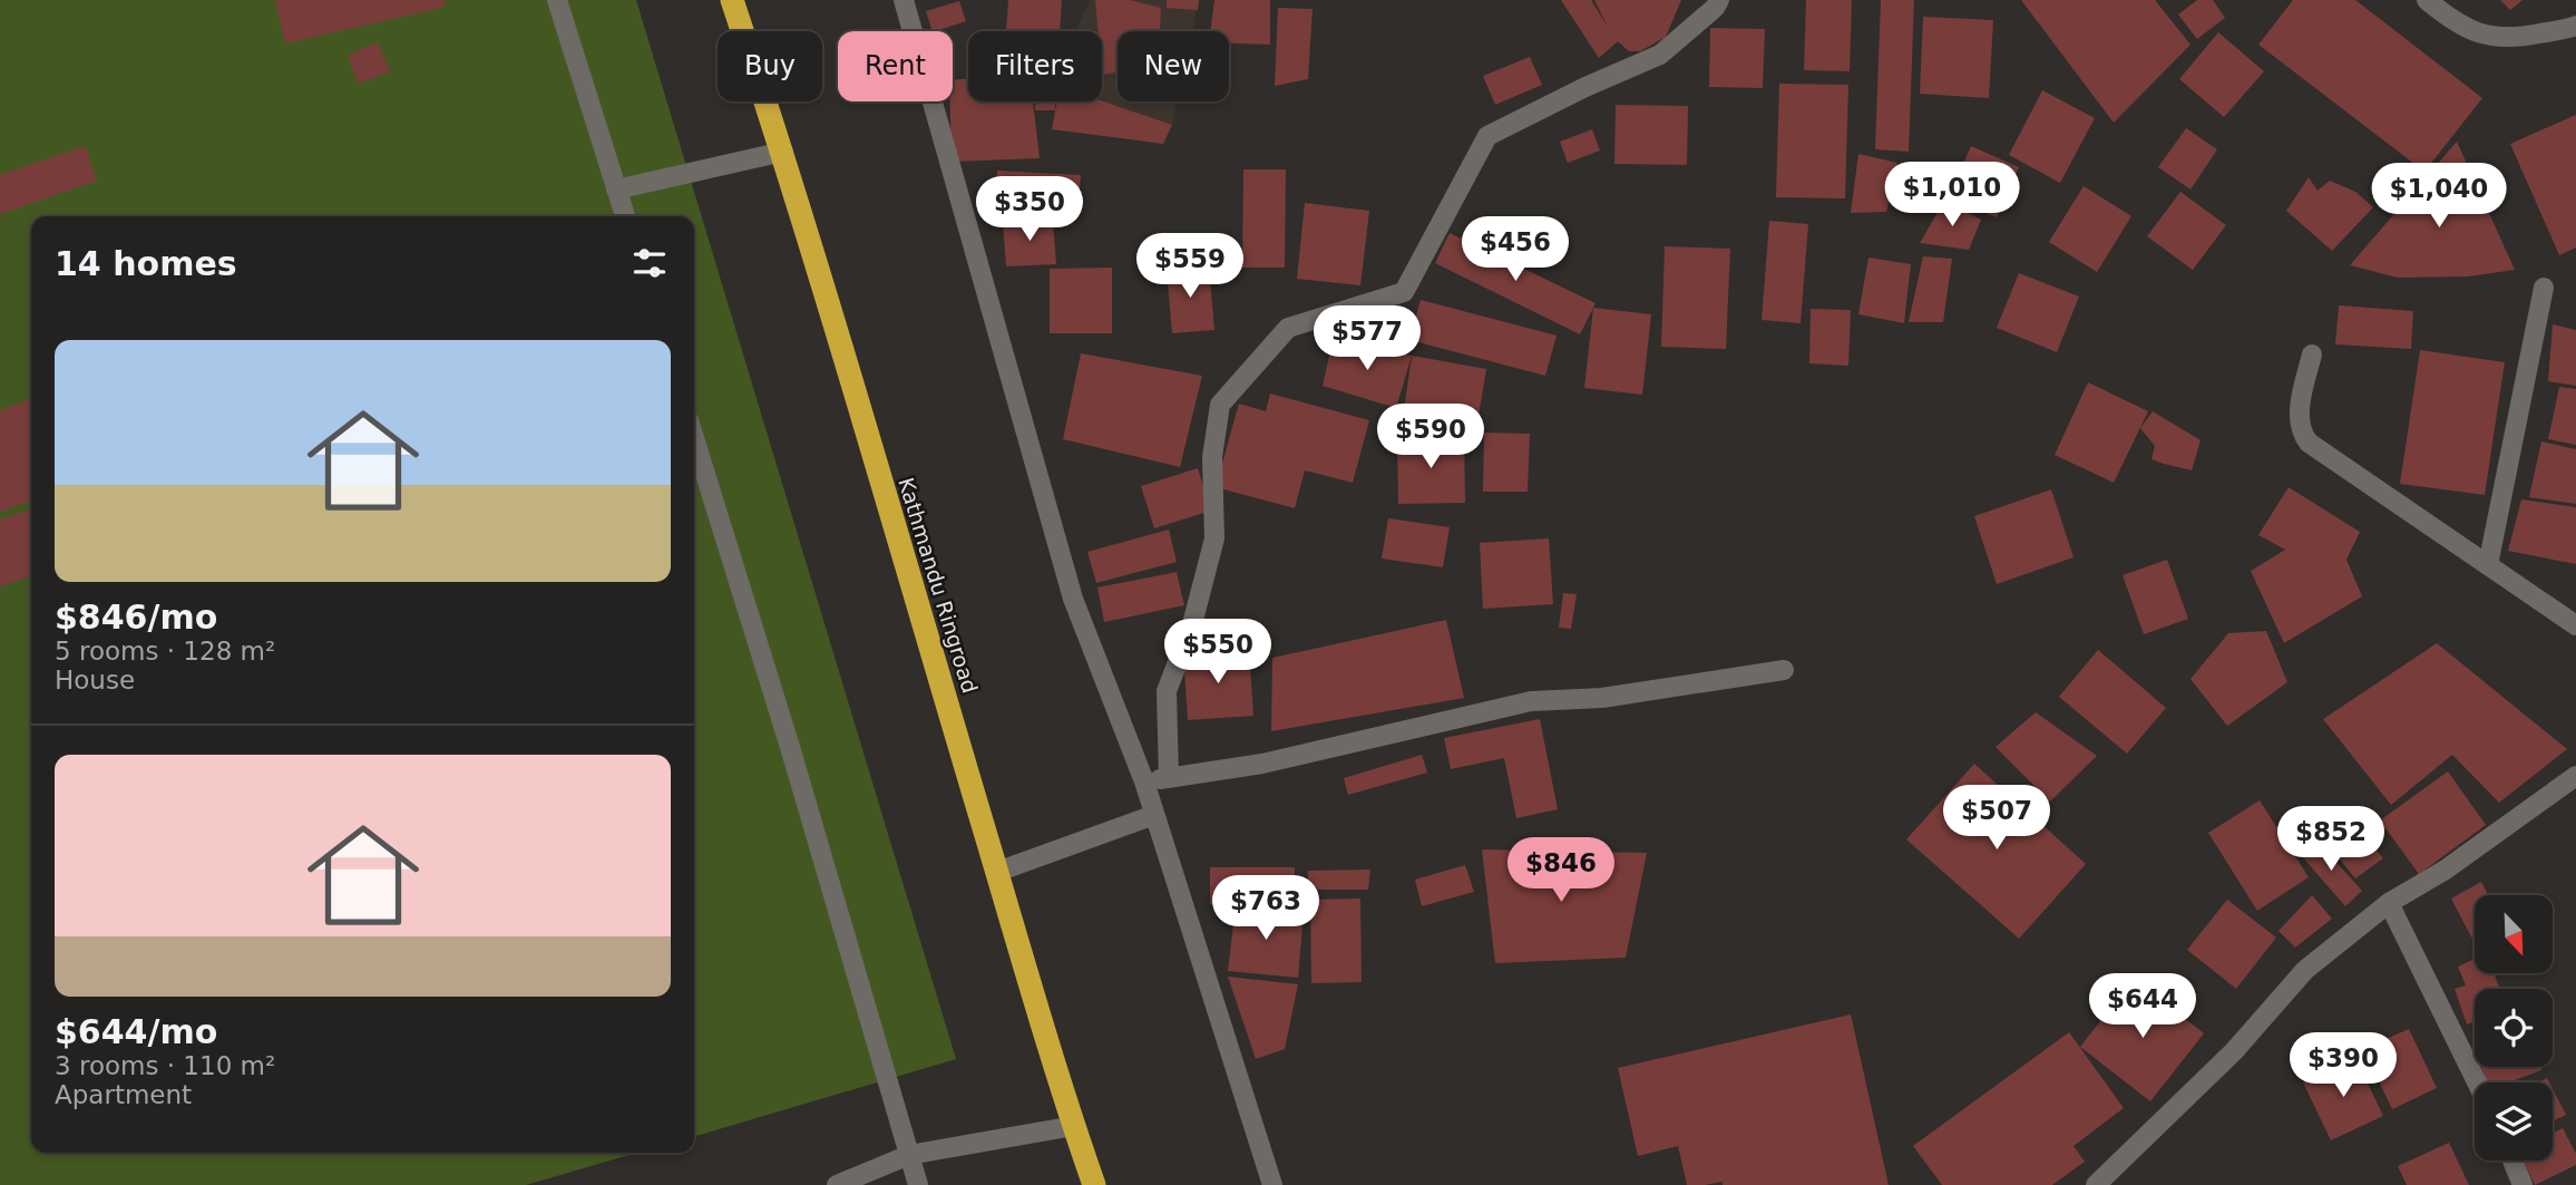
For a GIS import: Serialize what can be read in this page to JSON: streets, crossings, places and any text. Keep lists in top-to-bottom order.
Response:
{
  "streets": {
    "highway": ["Kathmandu Ringroad"]
  },
  "north": "bottom right",
  "page": {
    "chip": [
      "Buy",
      "Rent",
      "Filters",
      "New"
    ],
    "price": [
      "$1,010",
      "$1,040",
      "$350",
      "$456",
      "$559",
      "$577",
      "$590",
      "$550",
      "$507",
      "$852",
      "$846",
      "$763",
      "$644",
      "$390"
    ],
    "heading": "14 homes",
    "list": [
      {
        "name": "$846/mo",
        "note": "5 rooms · 128 m² · House"
      },
      {
        "name": "$644/mo",
        "note": "3 rooms · 110 m² · Apartment"
      }
    ]
  }
}
